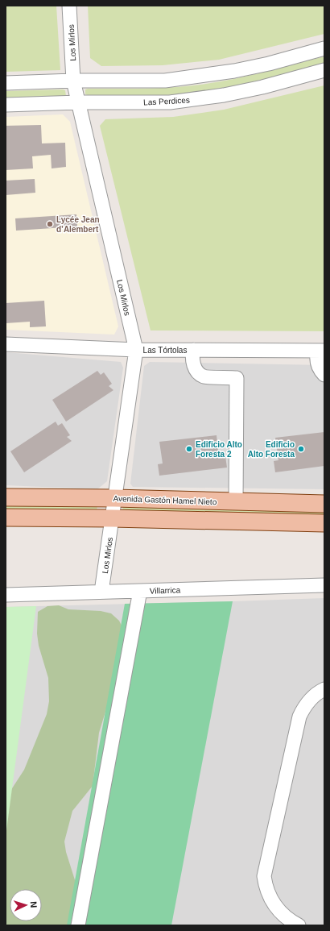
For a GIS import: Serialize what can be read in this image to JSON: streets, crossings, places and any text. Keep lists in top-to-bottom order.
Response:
{
  "streets": {
    "main road": ["Avenida Gastón Hamel Nieto"],
    "street": [
      "Los Mirlos",
      "Las Perdices",
      "Las Tórtolas",
      "Villarrica"
    ]
  },
  "crossings": [
    ["Los Mirlos", "Las Perdices"],
    ["Los Mirlos", "Las Tórtolas"],
    ["Los Mirlos", "Avenida Gastón Hamel Nieto"],
    ["Los Mirlos", "Villarrica"]
  ],
  "places": ["Lycée Jean d’Alembert", "Edificio Alto Foresta 2", "Edificio Alto Foresta"],
  "north": "right"
}
